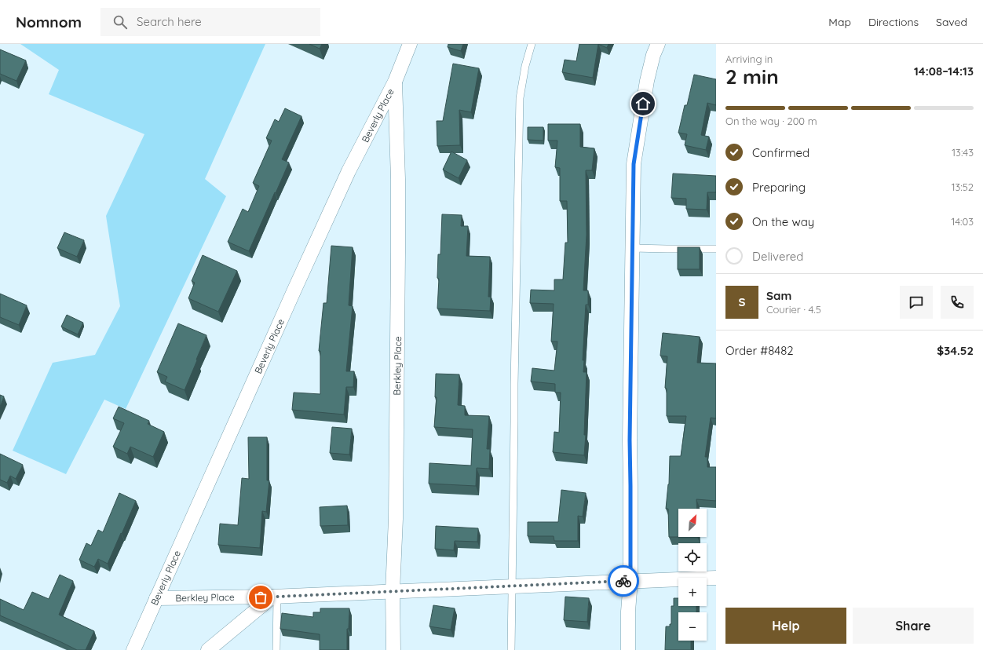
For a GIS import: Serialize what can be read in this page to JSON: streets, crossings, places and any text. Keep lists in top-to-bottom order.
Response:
{
  "streets": {
    "street": ["Beverly Place", "Berkley Place"]
  },
  "crossings": [
    ["Beverly Place", "Berkley Place"]
  ],
  "north": "top right",
  "page": {
    "header": "Nomnom",
    "search": "Search here",
    "nav": ["Map", "Directions", "Saved"],
    "heading": ["2 min", "Arriving in", "14:08–14:13"],
    "panel": [
      "Sam",
      "Courier · 4.5",
      "Order #8482",
      "$34.52"
    ],
    "bar": "On the way · 200 m",
    "list": [
      ["Confirmed", "13:43"],
      ["Preparing", "13:52"],
      ["On the way", "14:03"],
      "Delivered"
    ],
    "round": "S",
    "map_buttons": ["+", "−"],
    "buttons": ["Help", "Share"]
  }
}
